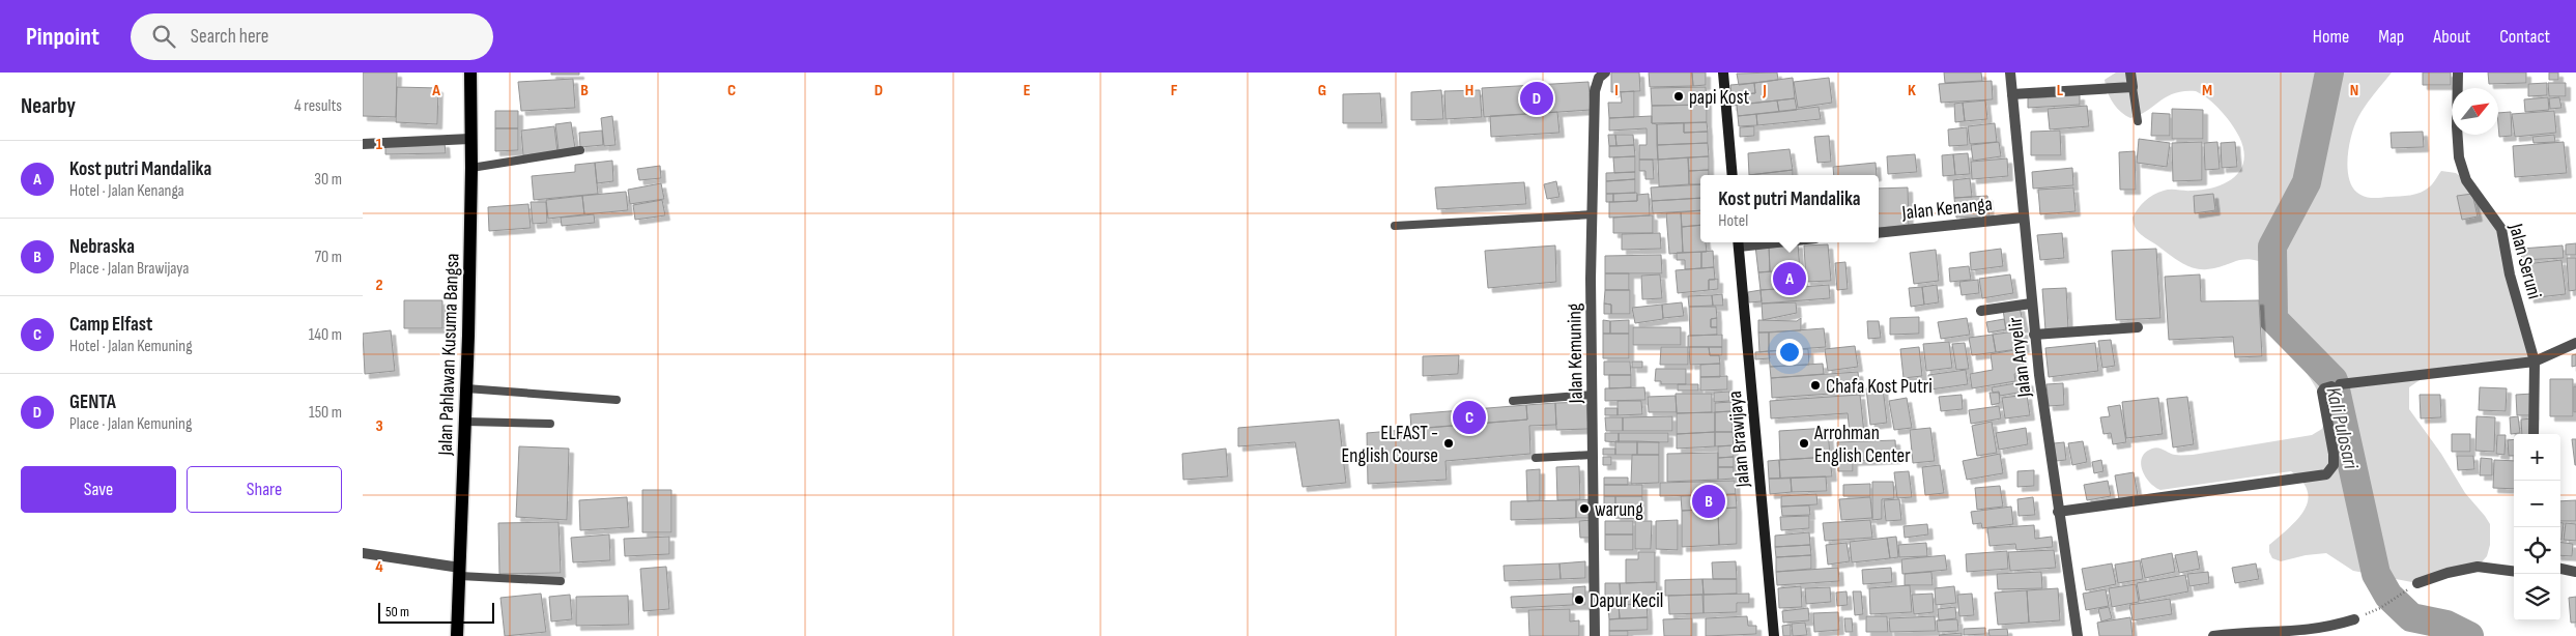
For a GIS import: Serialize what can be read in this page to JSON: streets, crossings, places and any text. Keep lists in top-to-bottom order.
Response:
{
  "streets": {
    "main road": ["Jalan Pahlawan Kusuma Bangsa", "Jalan Brawijaya"],
    "street": [
      "Jalan Kenanga",
      "Jalan Seruni",
      "Jalan Kemuning",
      "Jalan Anyelir"
    ]
  },
  "crossings": [
    ["Jalan Kenanga", "Jalan Anyelir"]
  ],
  "water": ["Kali Pulosari"],
  "places": [
    "papi Kost",
    "Chafa Kost Putri",
    "ELFAST - English Course",
    "Arrohman English Center",
    "warung",
    "Dapur Kecil"
  ],
  "scale_bar": "50 m",
  "north": "top right",
  "page": {
    "header": "Pinpoint",
    "search": "Search here",
    "nav": [
      "Home",
      "Map",
      "About",
      "Contact"
    ],
    "heading": ["Nearby", "4 results"],
    "pins": [
      "D",
      "A",
      "C",
      "B"
    ],
    "list": [
      {
        "mark": "A",
        "name": "Kost putri Mandalika",
        "note": "Hotel · Jalan Kenanga",
        "value": "30 m"
      },
      {
        "mark": "B",
        "name": "Nebraska",
        "note": "Place · Jalan Brawijaya",
        "value": "70 m"
      },
      {
        "mark": "C",
        "name": "Camp Elfast",
        "note": "Hotel · Jalan Kemuning",
        "value": "140 m"
      },
      {
        "mark": "D",
        "name": "GENTA",
        "note": "Place · Jalan Kemuning",
        "value": "150 m"
      }
    ],
    "popup": ["Kost putri Mandalika", "Hotel"],
    "map_buttons": ["+", "−"],
    "buttons": ["Save", "Share"],
    "scale": "50 m"
  },
  "grid": {
    "columns": [
      "A",
      "B",
      "C",
      "D",
      "E",
      "F",
      "G",
      "H",
      "I",
      "J",
      "K",
      "L",
      "M",
      "N"
    ],
    "rows": [
      "1",
      "2",
      "3",
      "4"
    ]
  }
}
